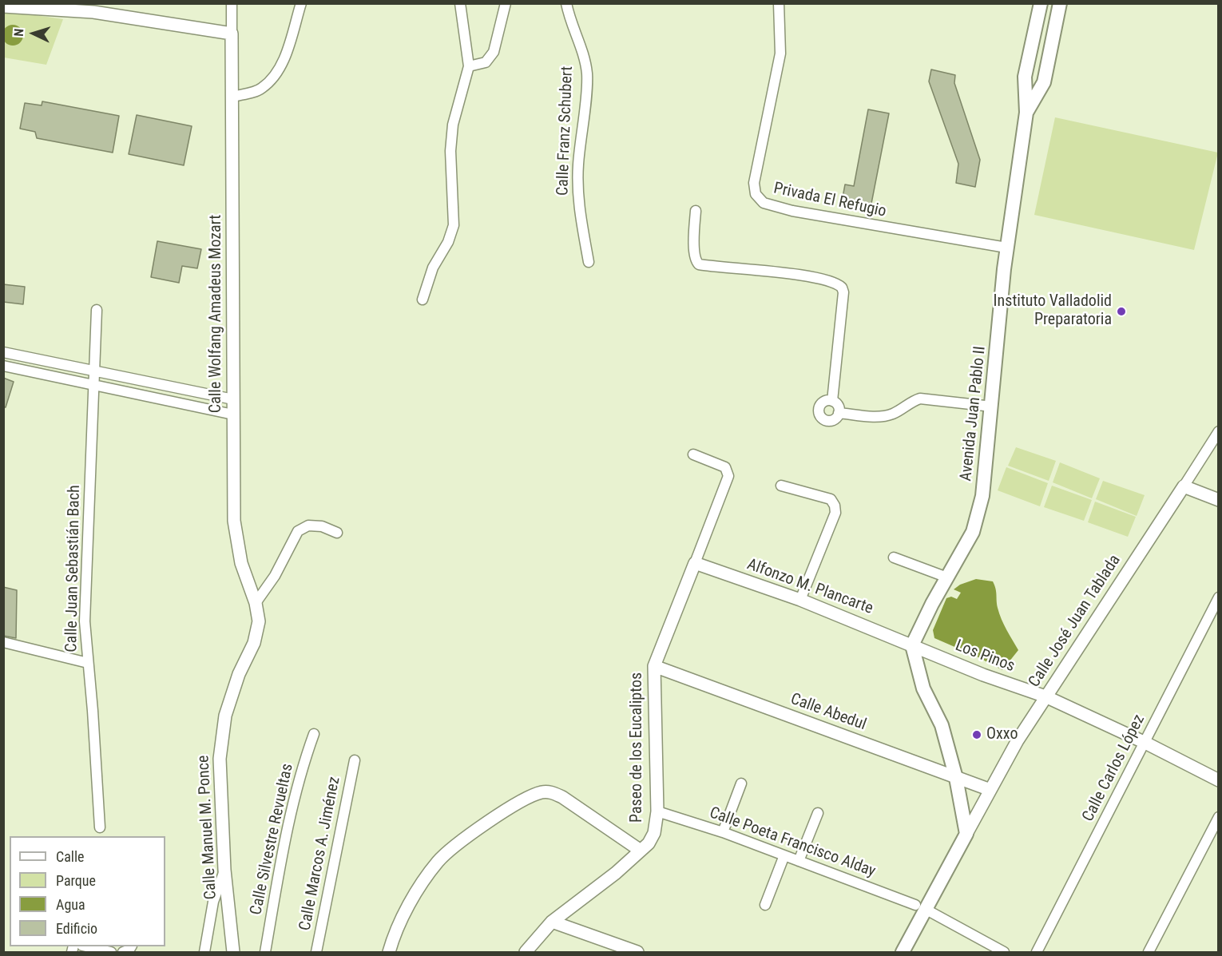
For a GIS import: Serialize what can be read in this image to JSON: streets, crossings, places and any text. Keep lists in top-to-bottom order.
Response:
{
  "streets": {
    "main road": ["Avenida Juan Pablo II", "Calle José Juan Tablada"],
    "street": [
      "Calle Franz Schubert",
      "Privada El Refugio",
      "Calle Wolfang Amadeus Mozart",
      "Calle Juan Sebastián Bach",
      "Alfonzo M. Plancarte",
      "Los Pinos",
      "Calle Abedul",
      "Paseo de los Eucaliptos",
      "Calle Carlos López",
      "Calle Manuel M. Ponce",
      "Calle Silvestre Revueltas",
      "Calle Poeta Francisco Alday",
      "Calle Marcos A. Jiménez"
    ]
  },
  "crossings": [
    ["Privada El Refugio", "Avenida Juan Pablo II"],
    ["Calle Wolfang Amadeus Mozart", "Calle Manuel M. Ponce"],
    ["Avenida Juan Pablo II", "Alfonzo M. Plancarte"],
    ["Avenida Juan Pablo II", "Los Pinos"],
    ["Alfonzo M. Plancarte", "Los Pinos"],
    ["Alfonzo M. Plancarte", "Paseo de los Eucaliptos"],
    ["Calle José Juan Tablada", "Los Pinos"],
    ["Calle José Juan Tablada", "Calle Abedul"],
    ["Calle José Juan Tablada", "Calle Poeta Francisco Alday"],
    ["Los Pinos", "Calle Carlos López"],
    ["Calle Abedul", "Paseo de los Eucaliptos"],
    ["Paseo de los Eucaliptos", "Calle Poeta Francisco Alday"]
  ],
  "places": ["Instituto Valladolid Preparatoria", "Oxxo"],
  "legend": [
    "Calle",
    "Parque",
    "Agua",
    "Edificio"
  ],
  "north": "left"
}
